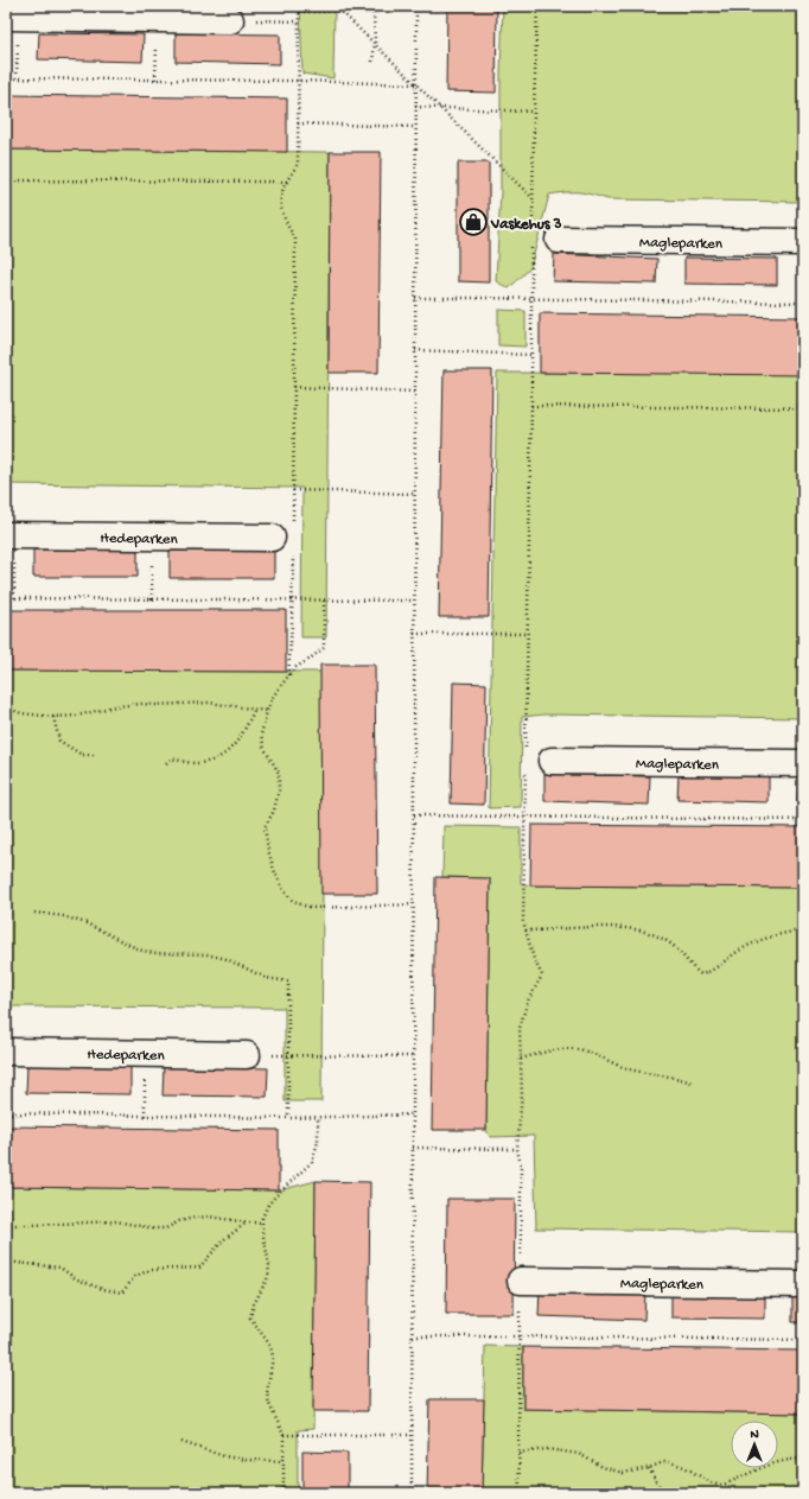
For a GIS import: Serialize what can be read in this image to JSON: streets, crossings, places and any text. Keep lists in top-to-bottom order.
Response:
{
  "streets": {
    "street": ["Magleparken", "Hedeparken"]
  },
  "places": {
    "shop": ["Vaskehus 3"]
  },
  "north": "top"
}
